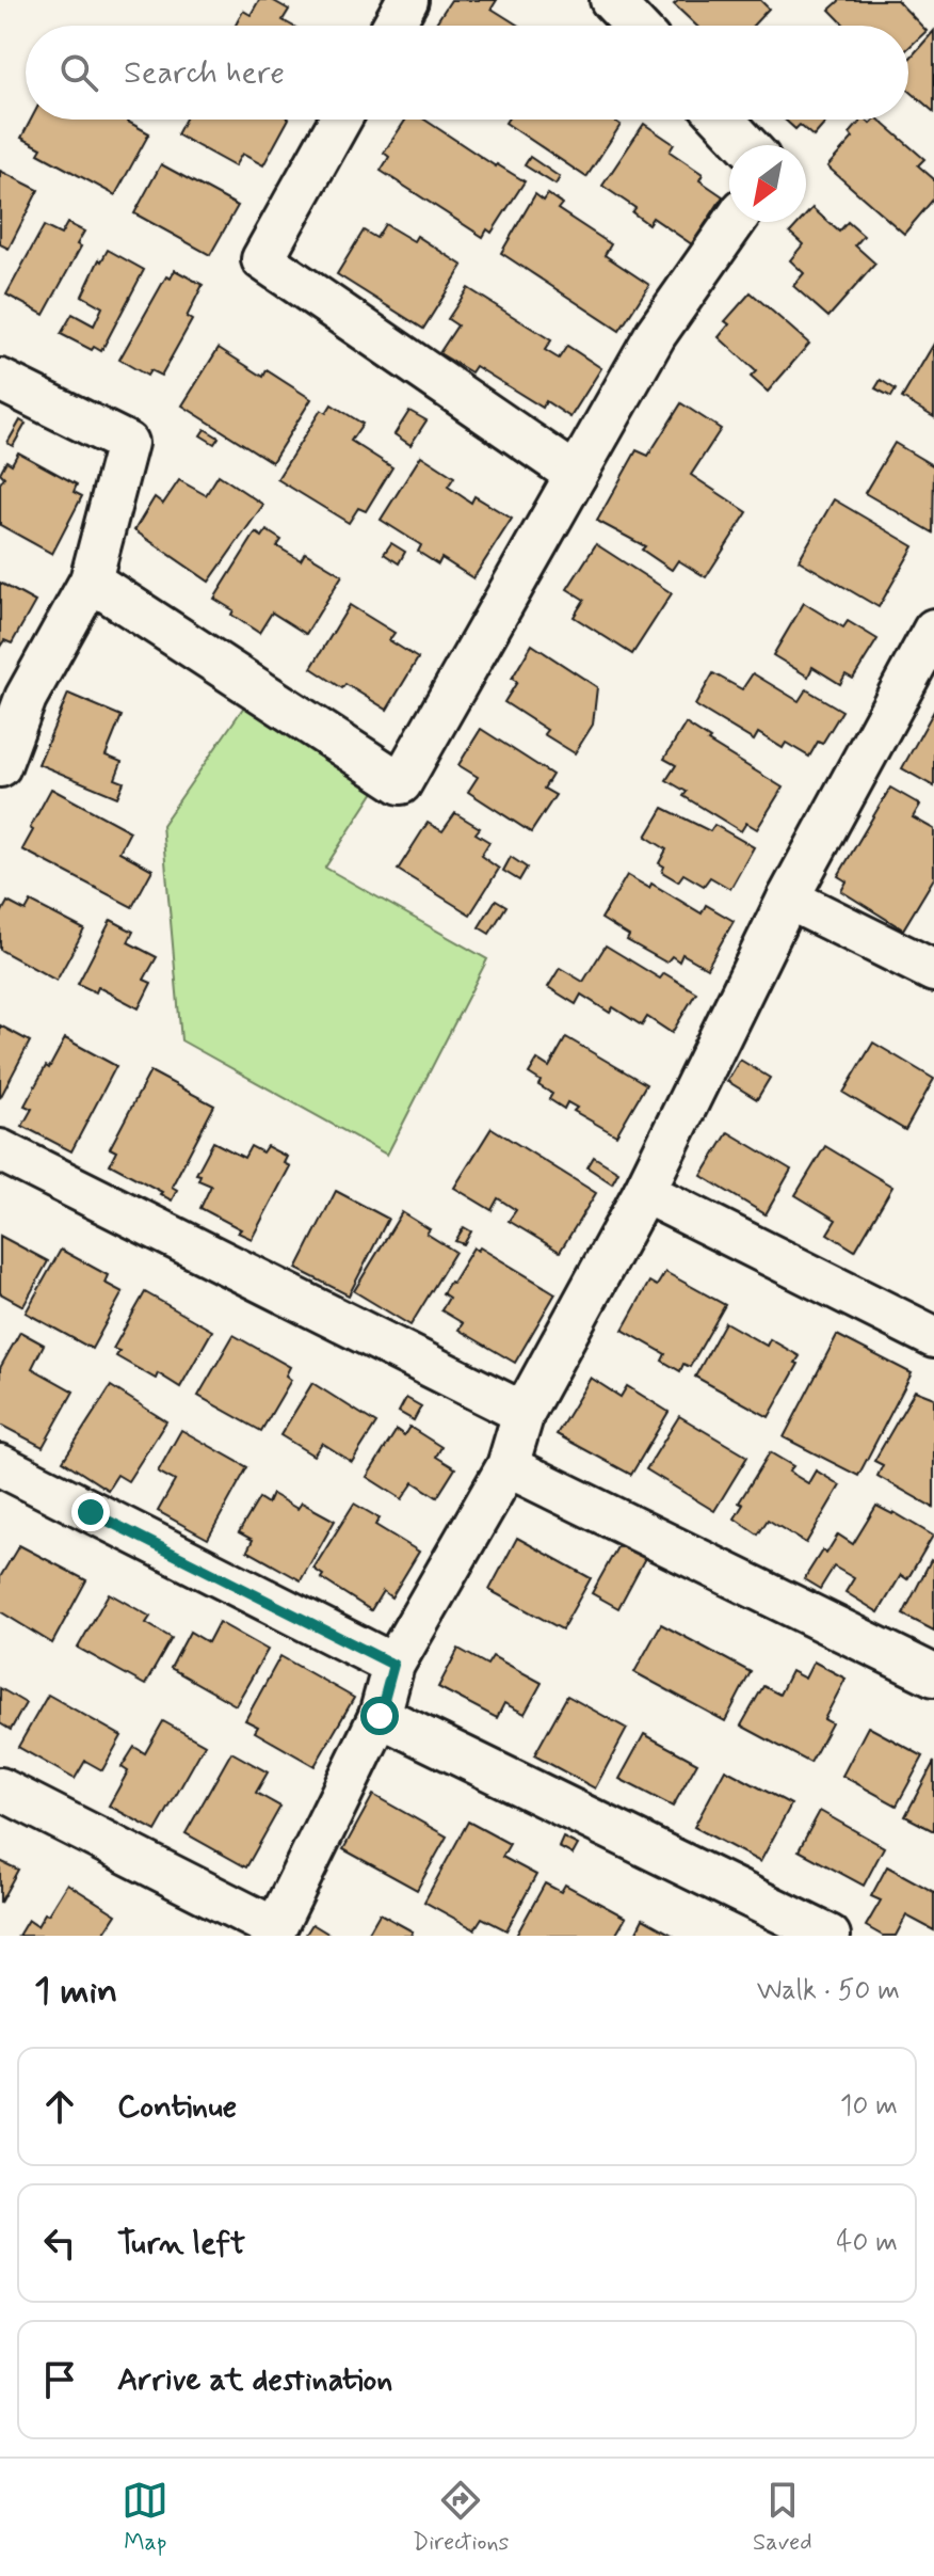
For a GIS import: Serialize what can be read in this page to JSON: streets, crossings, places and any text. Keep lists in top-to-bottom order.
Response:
{
  "north": "bottom left",
  "page": {
    "search": "Search here",
    "heading": ["1 min", "Walk · 50 m"],
    "list": [
      ["Continue", "10 m"],
      ["Turn left", "40 m"],
      "Arrive at destination"
    ],
    "nav": ["Map", "Directions", "Saved"]
  }
}
